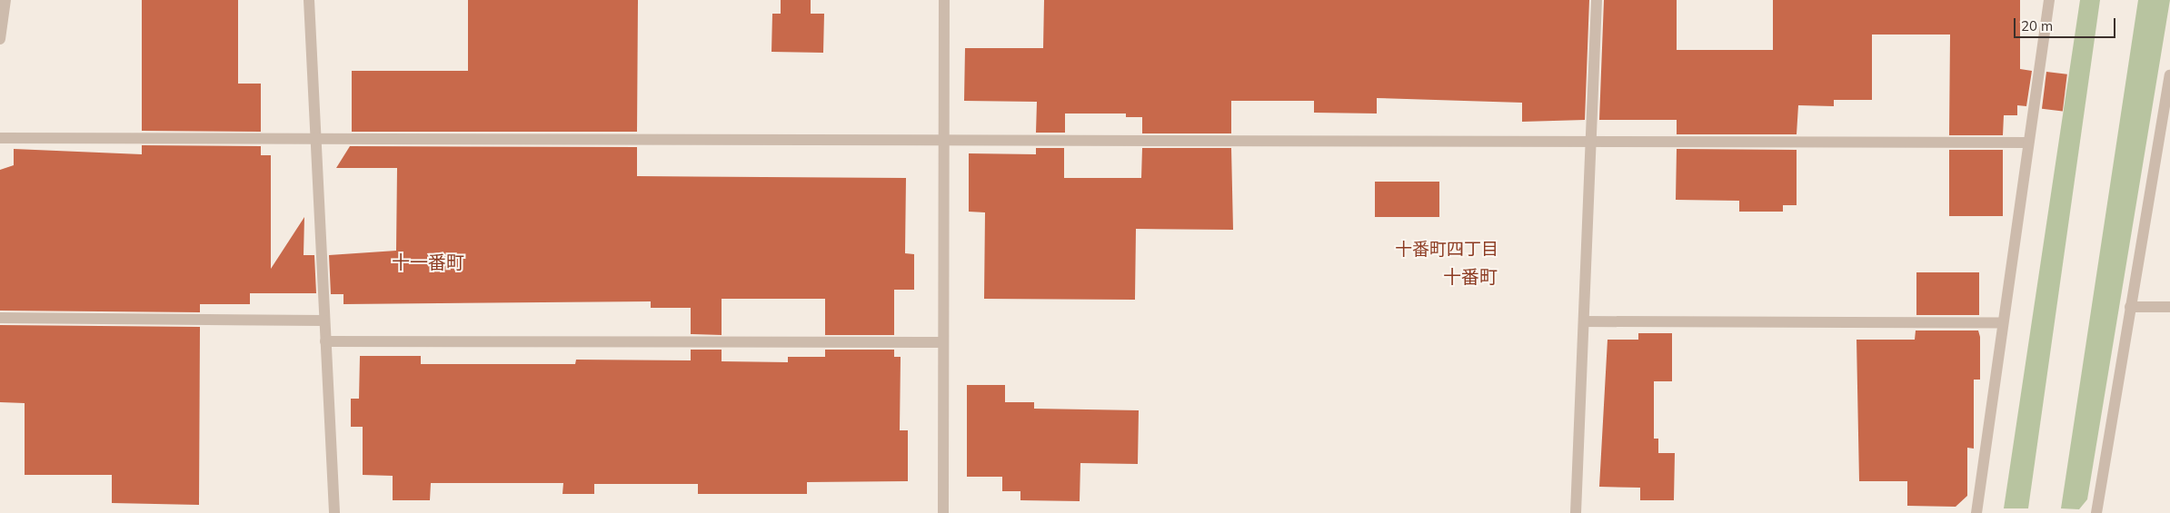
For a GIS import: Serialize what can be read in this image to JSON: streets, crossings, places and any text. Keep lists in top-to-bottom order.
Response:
{
  "districts": ["十番町四丁目", "十一番町", "十番町"],
  "scale_bar": "20 m"
}
